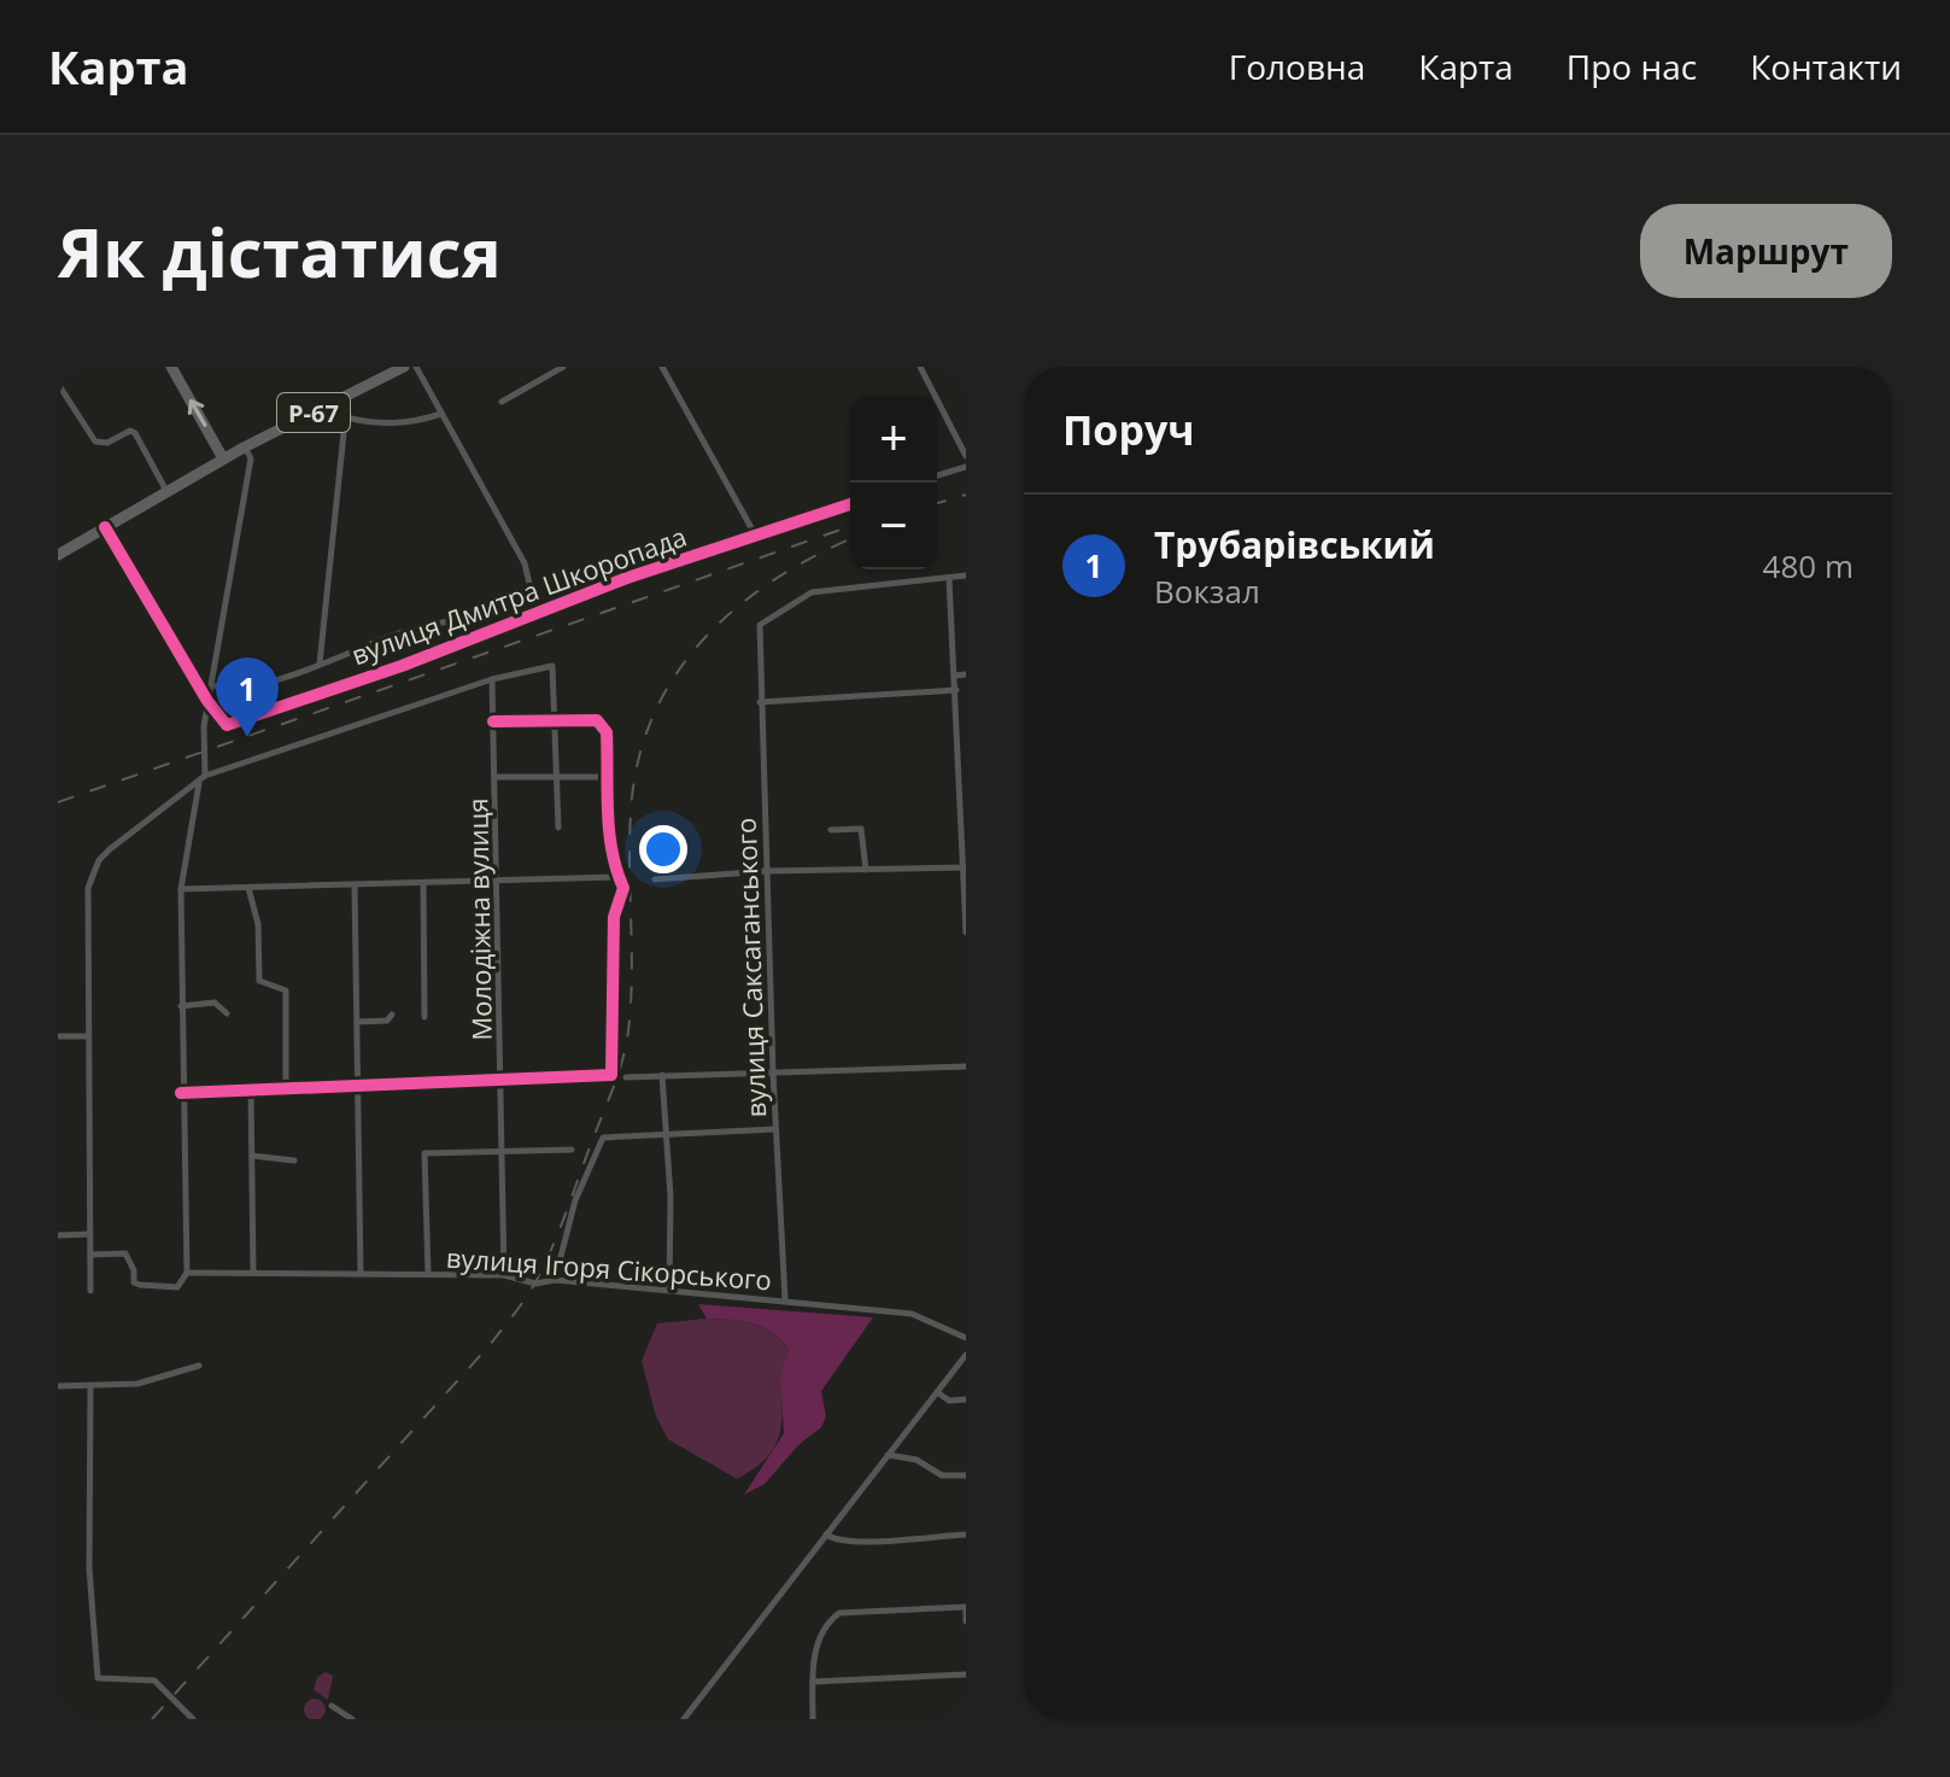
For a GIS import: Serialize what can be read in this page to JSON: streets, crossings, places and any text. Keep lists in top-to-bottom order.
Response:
{
  "streets": {
    "main road": ["Р-67"],
    "street": [
      "вулиця Дмитра Шкоропада",
      "Молодіжна вулиця",
      "вулиця Саксаганського",
      "вулиця Ігоря Сікорського"
    ]
  },
  "crossings": [
    ["Молодіжна вулиця", "вулиця Ігоря Сікорського"],
    ["вулиця Саксаганського", "вулиця Ігоря Сікорського"]
  ],
  "page": {
    "header": "Карта",
    "nav": [
      "Головна",
      "Карта",
      "Про нас",
      "Контакти"
    ],
    "buttons": "Маршрут",
    "title": "Як дістатися",
    "heading": "Поруч",
    "map_buttons": ["+", "−"],
    "list": [
      {
        "mark": "1",
        "name": "Трубарівський",
        "note": "Вокзал",
        "value": "480 m"
      }
    ],
    "pins": "1"
  }
}
